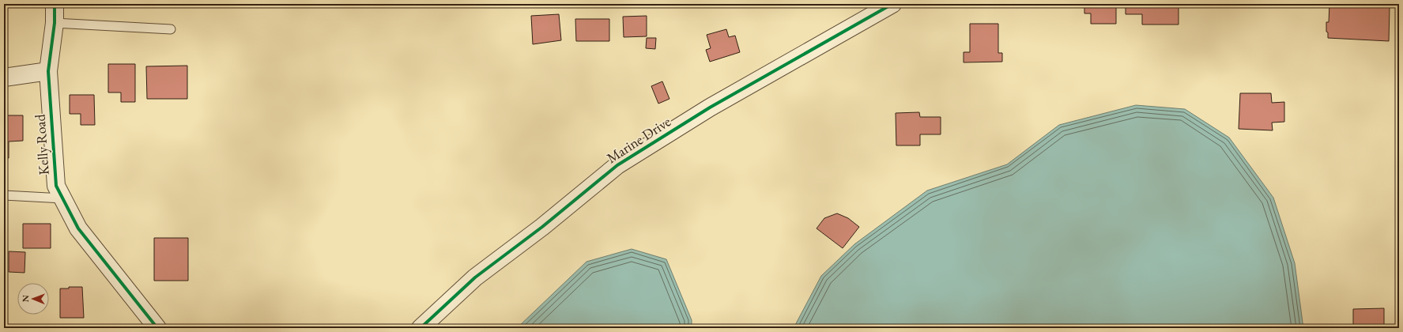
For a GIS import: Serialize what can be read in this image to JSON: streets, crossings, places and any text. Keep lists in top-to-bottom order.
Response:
{
  "streets": {
    "street": ["Marine Drive", "Kelly Road"]
  },
  "north": "left"
}
